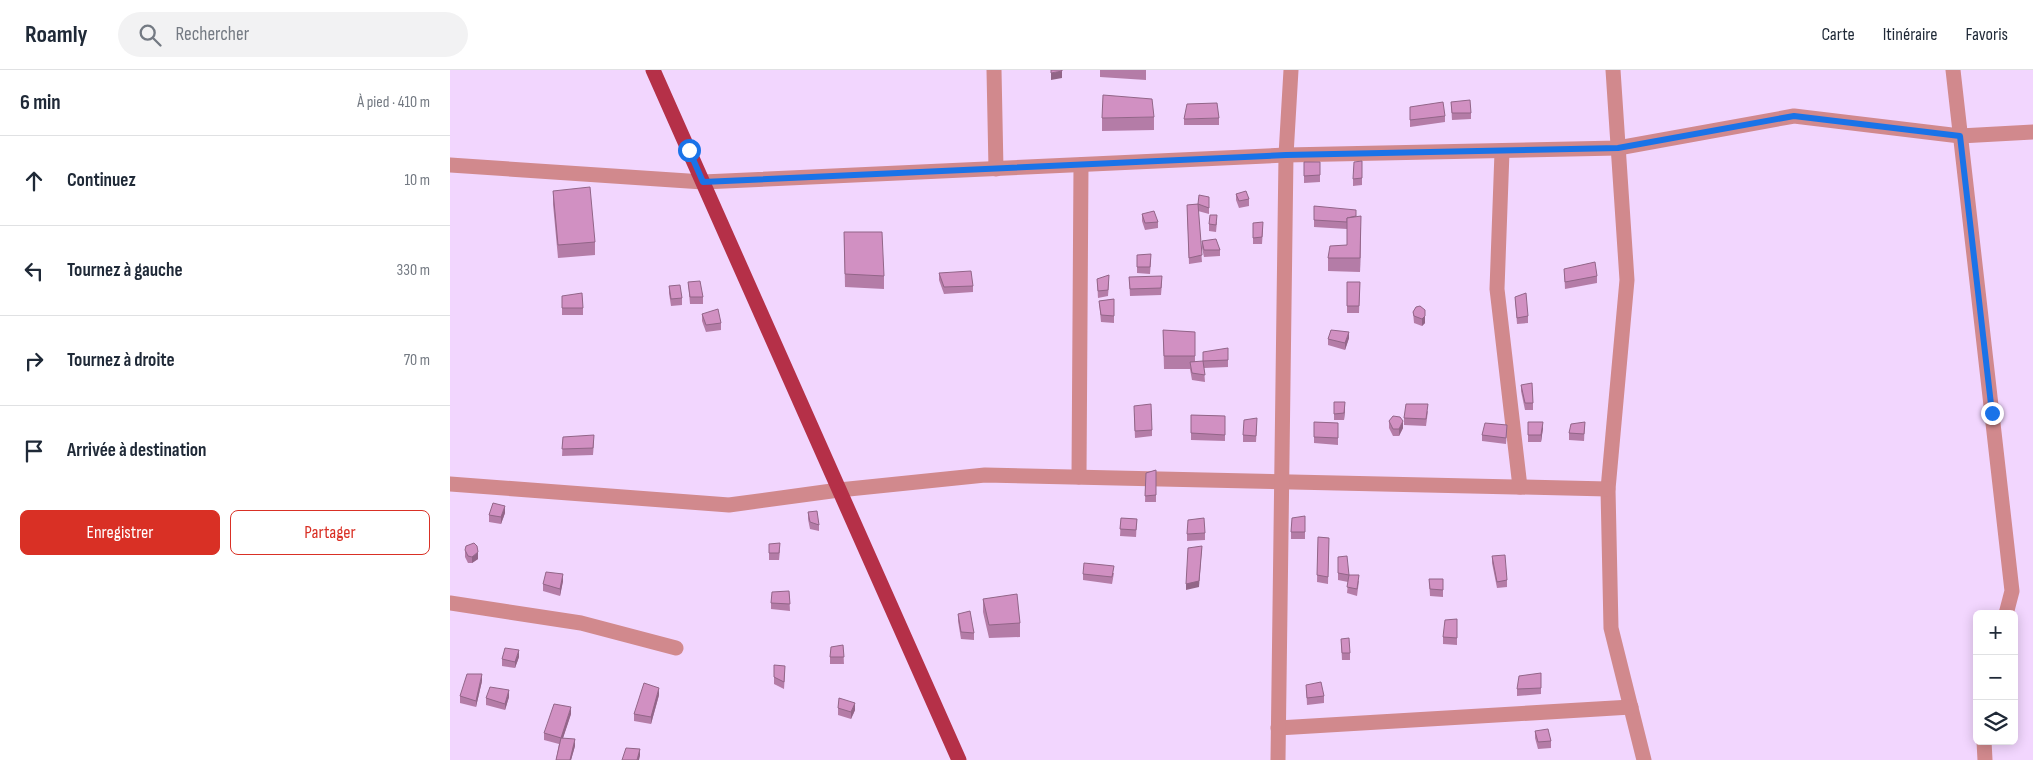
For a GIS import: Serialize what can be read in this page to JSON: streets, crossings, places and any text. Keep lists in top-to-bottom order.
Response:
{
  "page": {
    "header": "Roamly",
    "search": "Rechercher",
    "nav": ["Carte", "Itinéraire", "Favoris"],
    "heading": ["6 min", "À pied · 410 m"],
    "list": [
      ["Continuez", "10 m"],
      ["Tournez à gauche", "330 m"],
      ["Tournez à droite", "70 m"],
      "Arrivée à destination"
    ],
    "buttons": ["Enregistrer", "Partager"],
    "map_buttons": ["+", "−"]
  }
}
